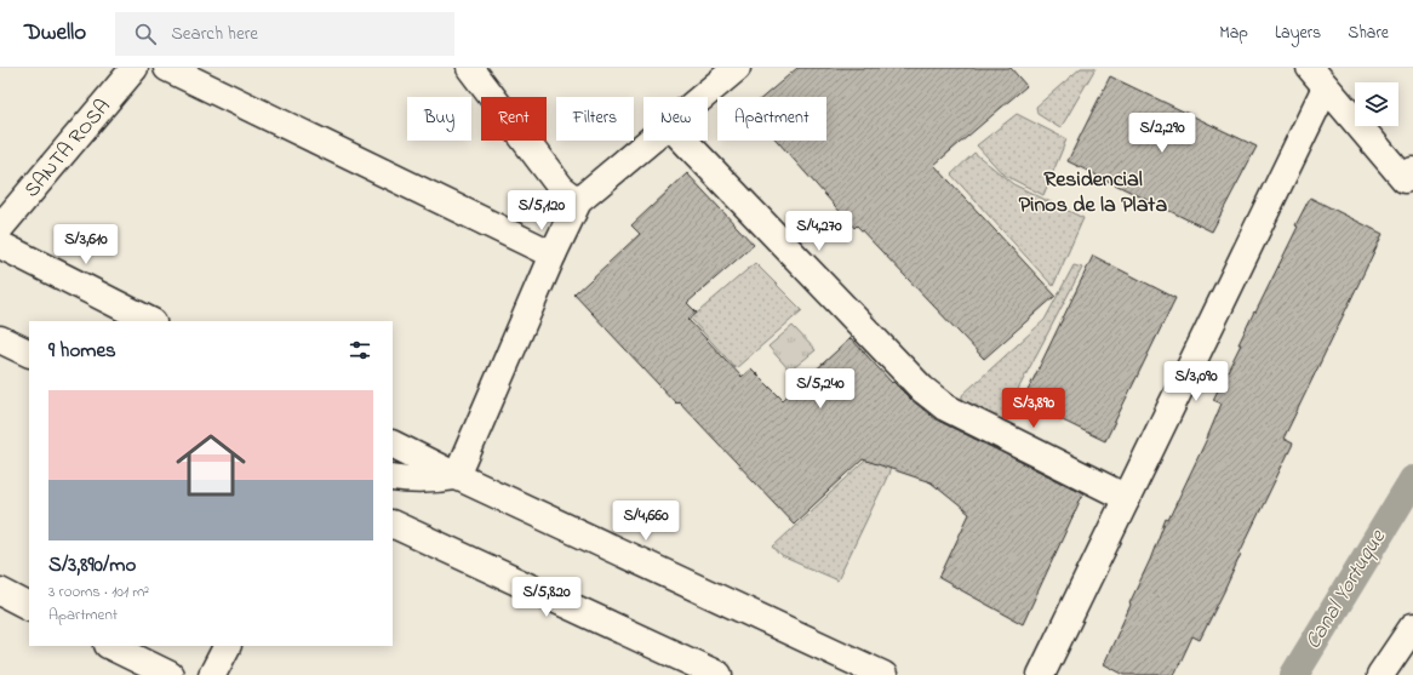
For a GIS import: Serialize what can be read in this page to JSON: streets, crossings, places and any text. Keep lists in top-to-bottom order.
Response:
{
  "streets": {
    "street": ["SANTA ROSA"]
  },
  "districts": ["Residencial Pinos de la Plata"],
  "water": ["Canal Yortuque"],
  "page": {
    "header": "Dwello",
    "search": "Search here",
    "nav": ["Map", "Layers", "Share"],
    "chip": [
      "Buy",
      "Rent",
      "Filters",
      "New",
      "Apartment"
    ],
    "price": [
      "S/2,290",
      "S/5,120",
      "S/4,270",
      "S/3,610",
      "S/3,090",
      "S/5,240",
      "S/3,890",
      "S/4,660",
      "S/5,820"
    ],
    "heading": "9 homes",
    "list": [
      {
        "name": "S/3,890/mo",
        "note": "3 rooms · 101 m² · Apartment"
      }
    ]
  }
}
